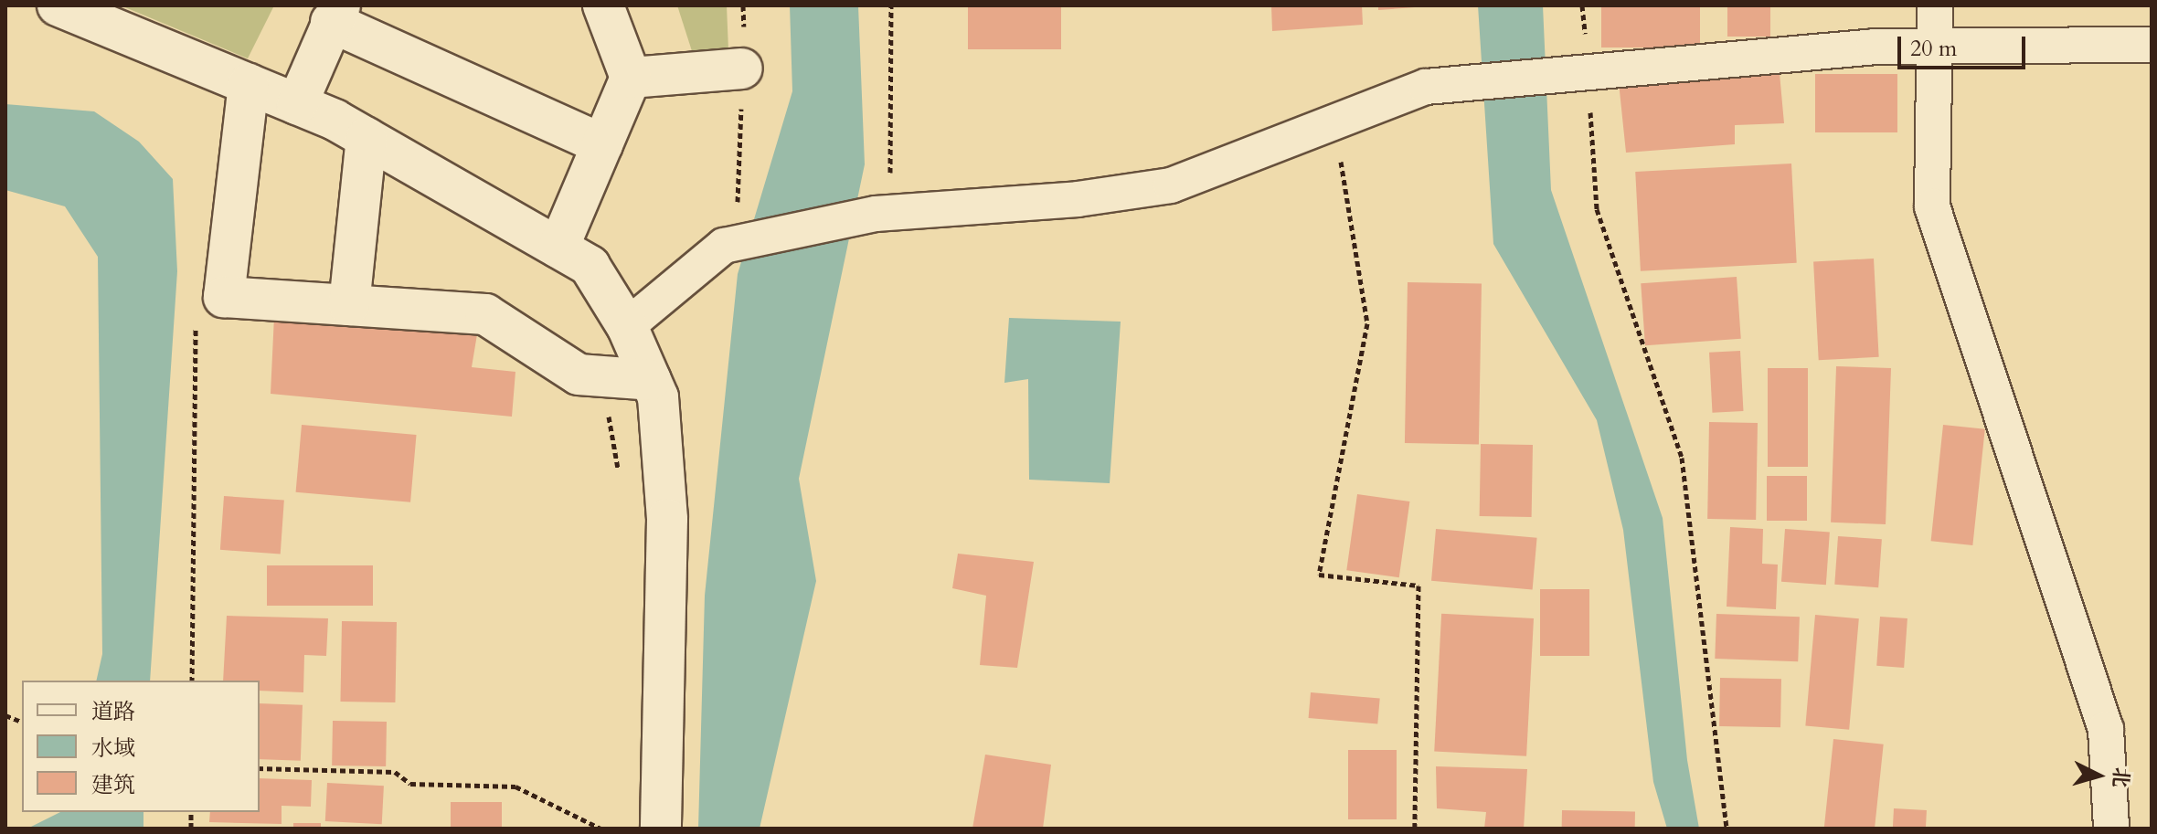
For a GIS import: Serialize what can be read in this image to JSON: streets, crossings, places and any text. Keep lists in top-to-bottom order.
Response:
{
  "legend": ["道路", "水域", "建筑"],
  "scale_bar": "20 m",
  "north": "right"
}
